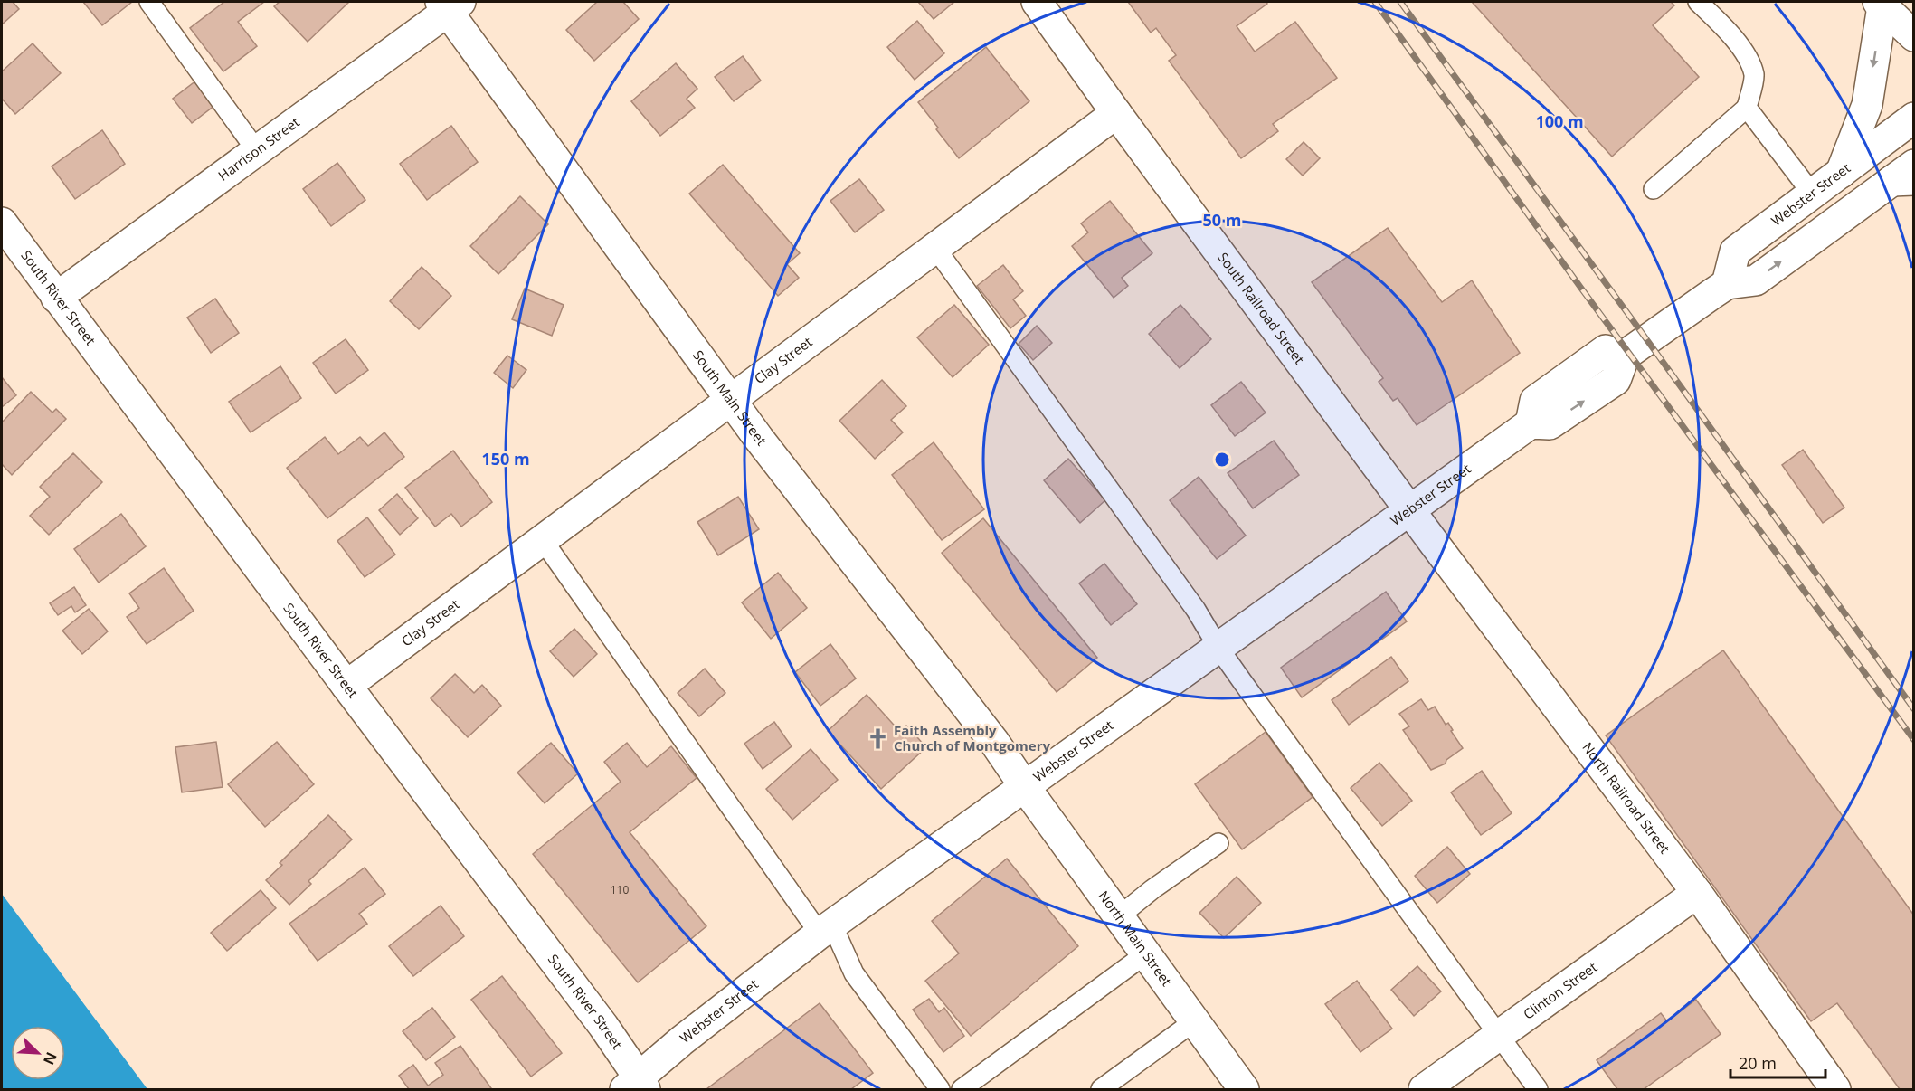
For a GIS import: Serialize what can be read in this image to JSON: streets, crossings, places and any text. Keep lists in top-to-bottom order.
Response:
{
  "streets": {
    "street": [
      "Harrison Street",
      "Webster Street",
      "South River Street",
      "South Railroad Street",
      "Clay Street",
      "South Main Street",
      "North Railroad Street",
      "North Main Street",
      "Clinton Street"
    ]
  },
  "crossings": [
    ["Harrison Street", "South River Street"],
    ["Harrison Street", "South Main Street"],
    ["Webster Street", "South River Street"],
    ["Webster Street", "South Railroad Street"],
    ["Webster Street", "South Main Street"],
    ["Webster Street", "North Railroad Street"],
    ["Webster Street", "North Main Street"],
    ["South River Street", "Clay Street"],
    ["South Railroad Street", "Clay Street"],
    ["South Railroad Street", "North Railroad Street"],
    ["Clay Street", "South Main Street"],
    ["South Main Street", "North Main Street"],
    ["North Railroad Street", "Clinton Street"]
  ],
  "places": {
    "church": ["Faith Assembly Church of Montgomery"]
  },
  "house_numbers": ["110"],
  "scale_bar": "20 m",
  "north": "bottom right",
  "rings": ["100 m", "50 m", "150 m"]
}
